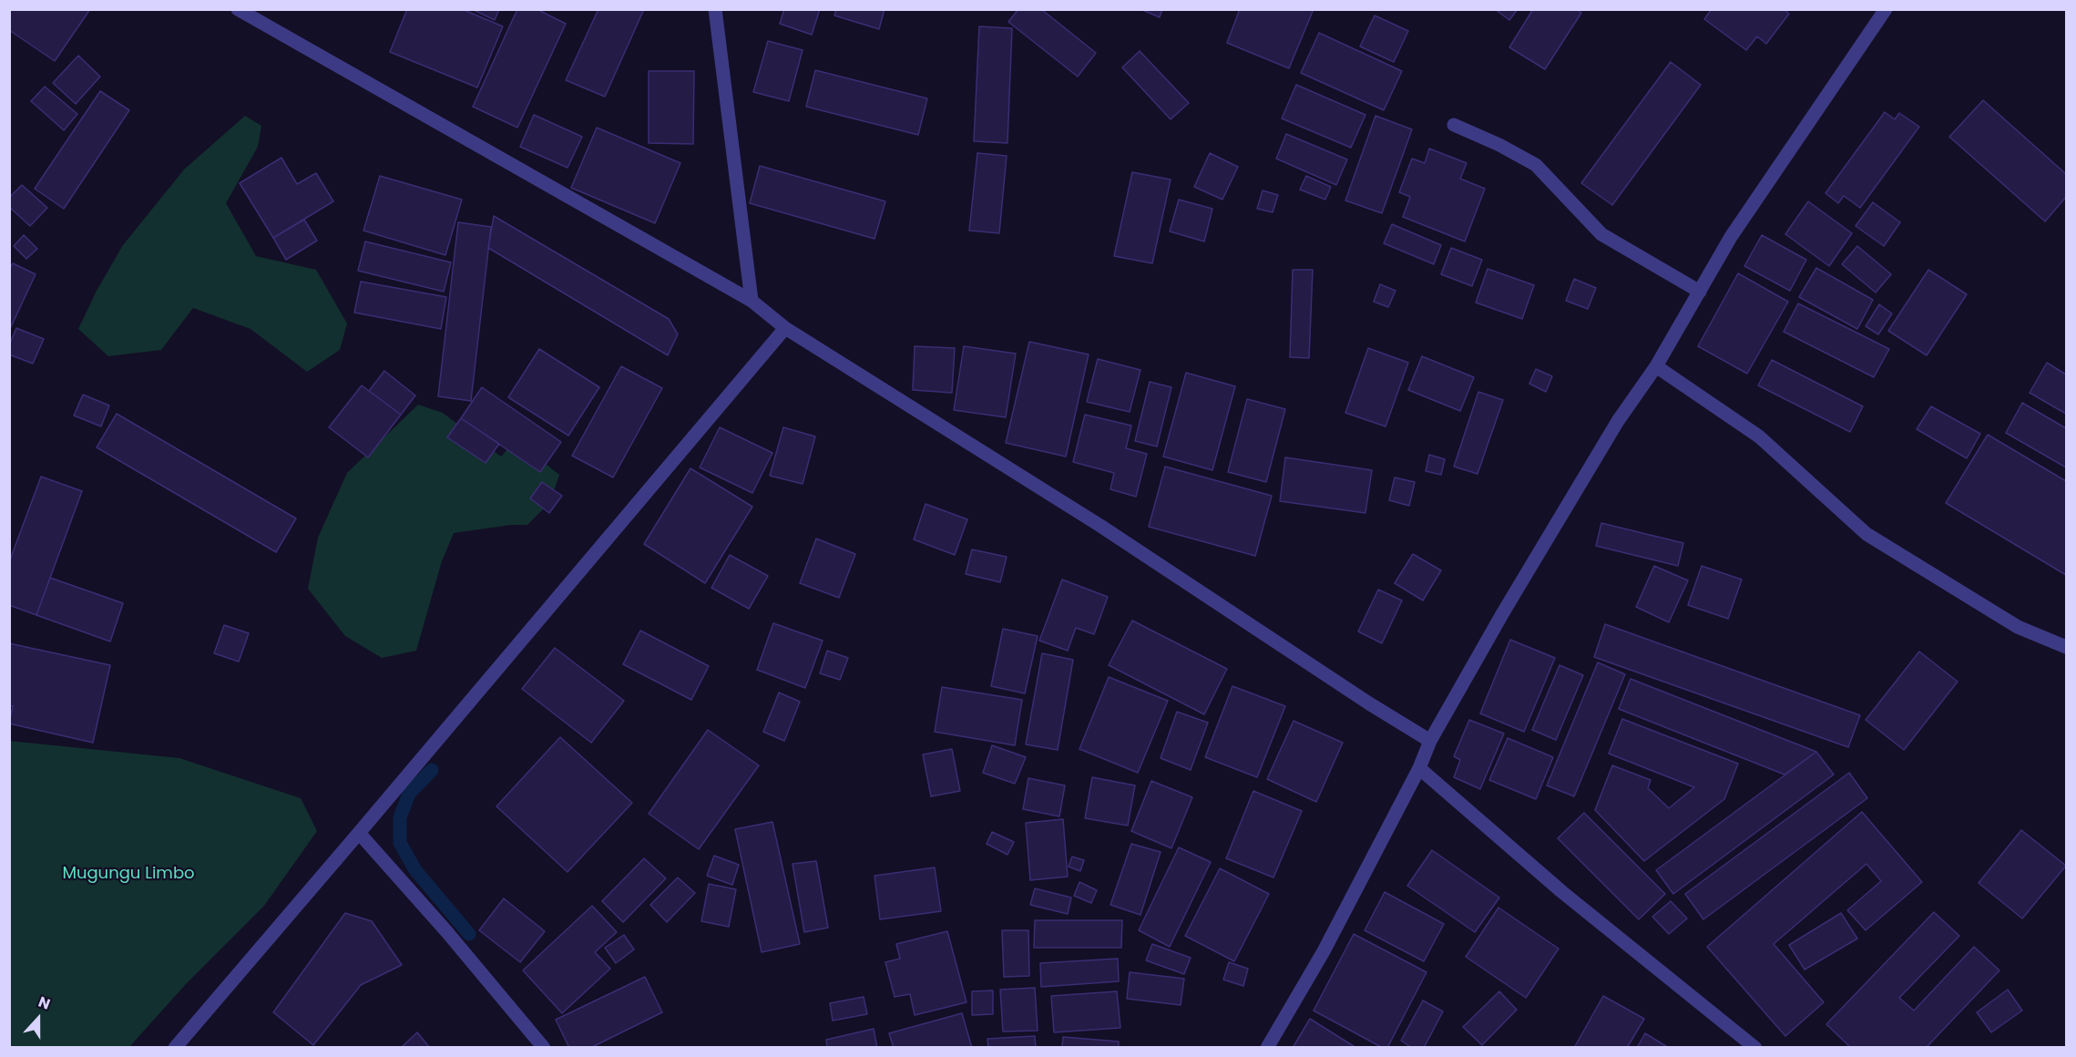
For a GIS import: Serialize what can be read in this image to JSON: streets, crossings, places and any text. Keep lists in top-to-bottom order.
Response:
{
  "parks": ["Mugungu Limbo"],
  "north": "top"
}
